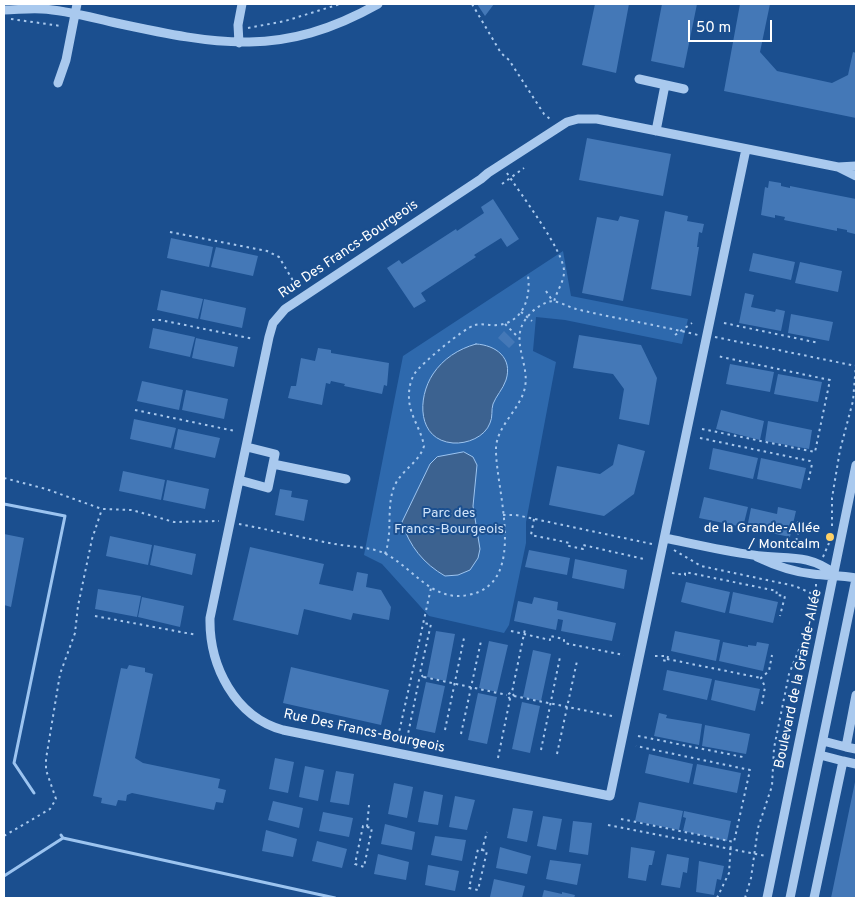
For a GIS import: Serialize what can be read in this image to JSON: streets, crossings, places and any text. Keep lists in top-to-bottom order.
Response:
{
  "streets": {
    "street": ["Rue Des Francs-Bourgeois", "Boulevard de la Grande-Allée"]
  },
  "parks": ["Parc des Francs-Bourgeois"],
  "places": ["de la Grande-Allée / Montcalm"],
  "scale_bar": "50 m"
}
